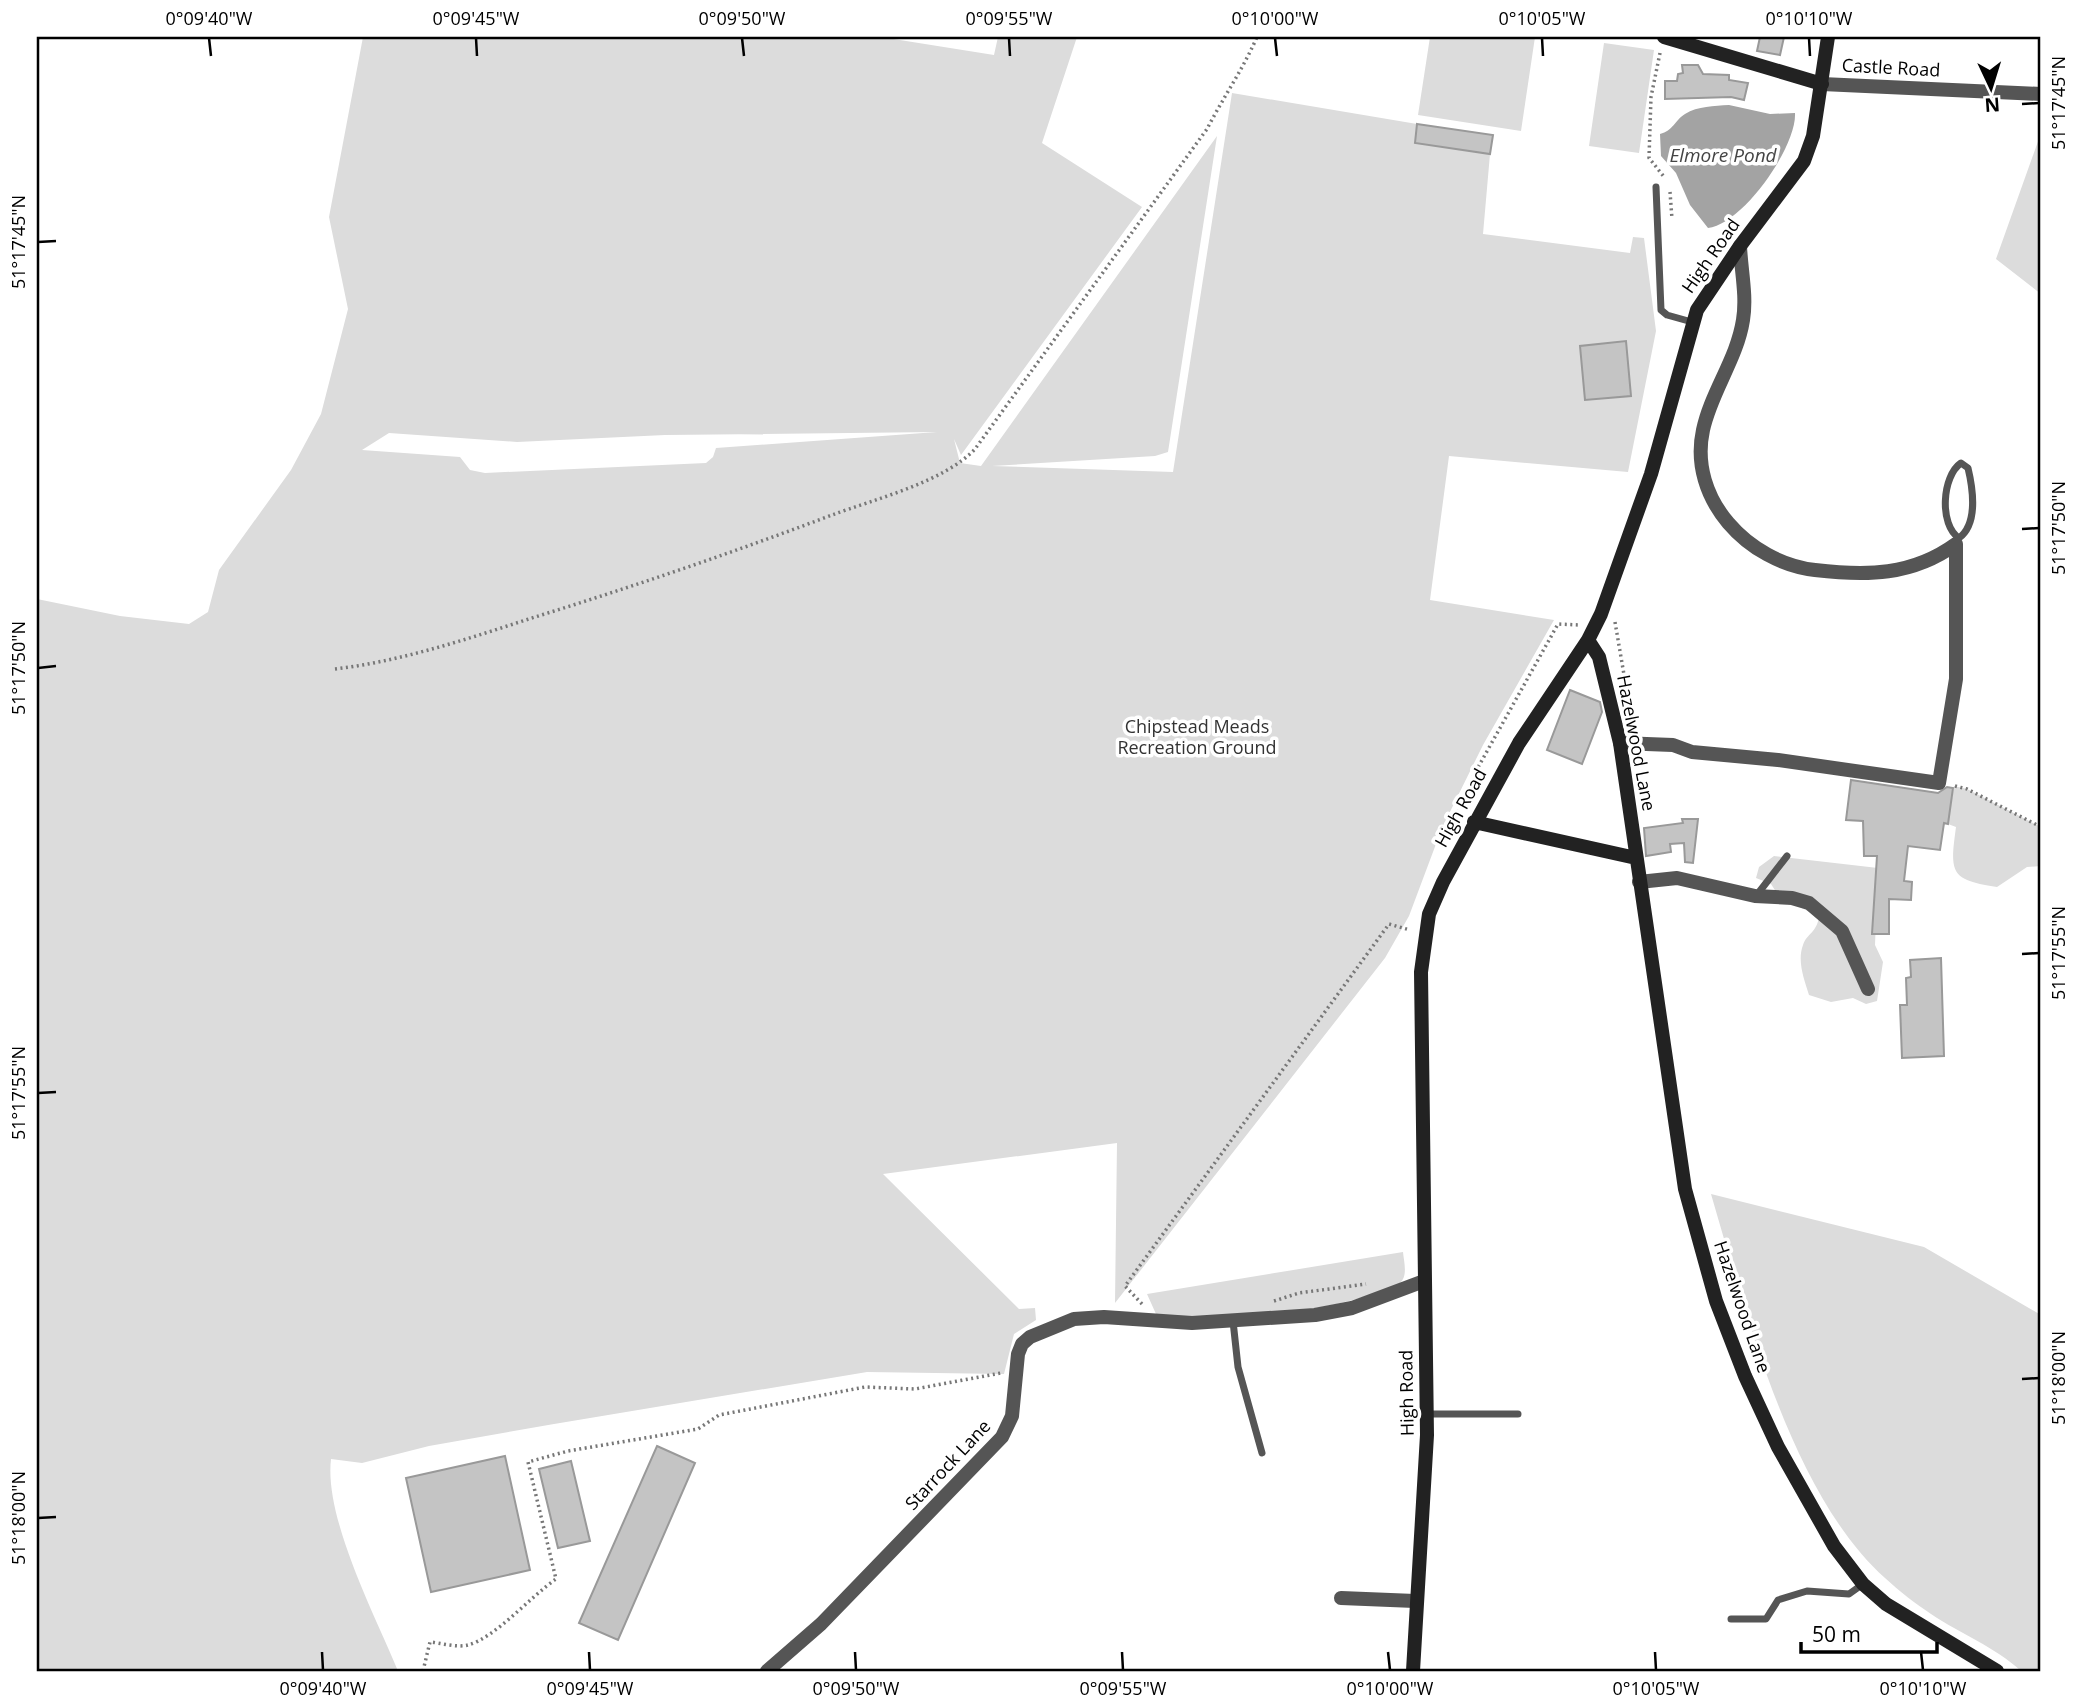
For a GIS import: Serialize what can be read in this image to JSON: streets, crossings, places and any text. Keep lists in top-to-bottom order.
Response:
{
  "streets": {
    "street": [
      "Castle Road",
      "High Road",
      "Hazelwood Lane",
      "Starrock Lane"
    ]
  },
  "crossings": [
    ["Castle Road", "High Road"],
    ["High Road", "Hazelwood Lane"],
    ["High Road", "Starrock Lane"]
  ],
  "water": ["Elmore Pond"],
  "parks": ["Chipstead Meads Recreation Ground"],
  "scale_bar": "50 m",
  "north": "bottom",
  "coordinates": [
    "0°09'40\"W",
    "0°09'45\"W",
    "0°09'50\"W",
    "0°09'55\"W",
    "0°10'00\"W",
    "0°10'05\"W",
    "0°10'10\"W",
    "51°17'45\"N",
    "51°17'50\"N",
    "51°17'55\"N",
    "51°18'00\"N"
  ]
}
